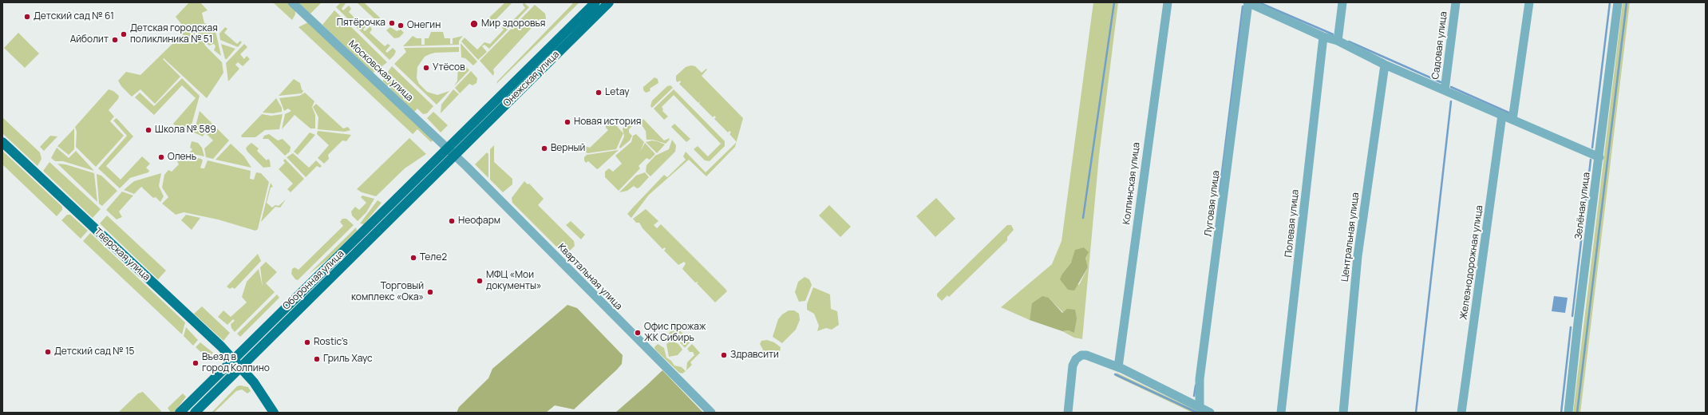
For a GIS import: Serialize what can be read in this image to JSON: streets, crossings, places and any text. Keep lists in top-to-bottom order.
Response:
{
  "streets": {
    "main road": ["Онежская улица", "Тверская улица", "Оборонная улица"],
    "street": [
      "Садовая улица",
      "Московская улица",
      "Колпинская улица",
      "Луговая улица",
      "Зелёная улица",
      "Полевая улица",
      "Центральная улица",
      "Железнодорожная улица",
      "Квартальная улица"
    ]
  },
  "crossings": [
    ["Московская улица", "Онежская улица"],
    ["Московская улица", "Квартальная улица"],
    ["Московская улица", "Оборонная улица"],
    ["Онежская улица", "Квартальная улица"],
    ["Онежская улица", "Оборонная улица"],
    ["Тверская улица", "Оборонная улица"],
    ["Квартальная улица", "Оборонная улица"]
  ],
  "places": [
    "Детский сад № 61",
    "Пятёрочка",
    "Мир здоровья",
    "Онегин",
    "Детская городская поликлиника № 51",
    "Айболит",
    "Утёсов",
    "Letay",
    "Новая история",
    "Школа № 589",
    "Верный",
    "Олень",
    "Неофарм",
    "Теле2",
    "МФЦ «Мои документы»",
    "Торговый комплекс «Ока»",
    "Офис прожаж ЖК Сибирь",
    "Rostic's",
    "Детский сад № 15",
    "Здравсити",
    "Гриль Хаус",
    "Въезд в город Колпино"
  ]
}
